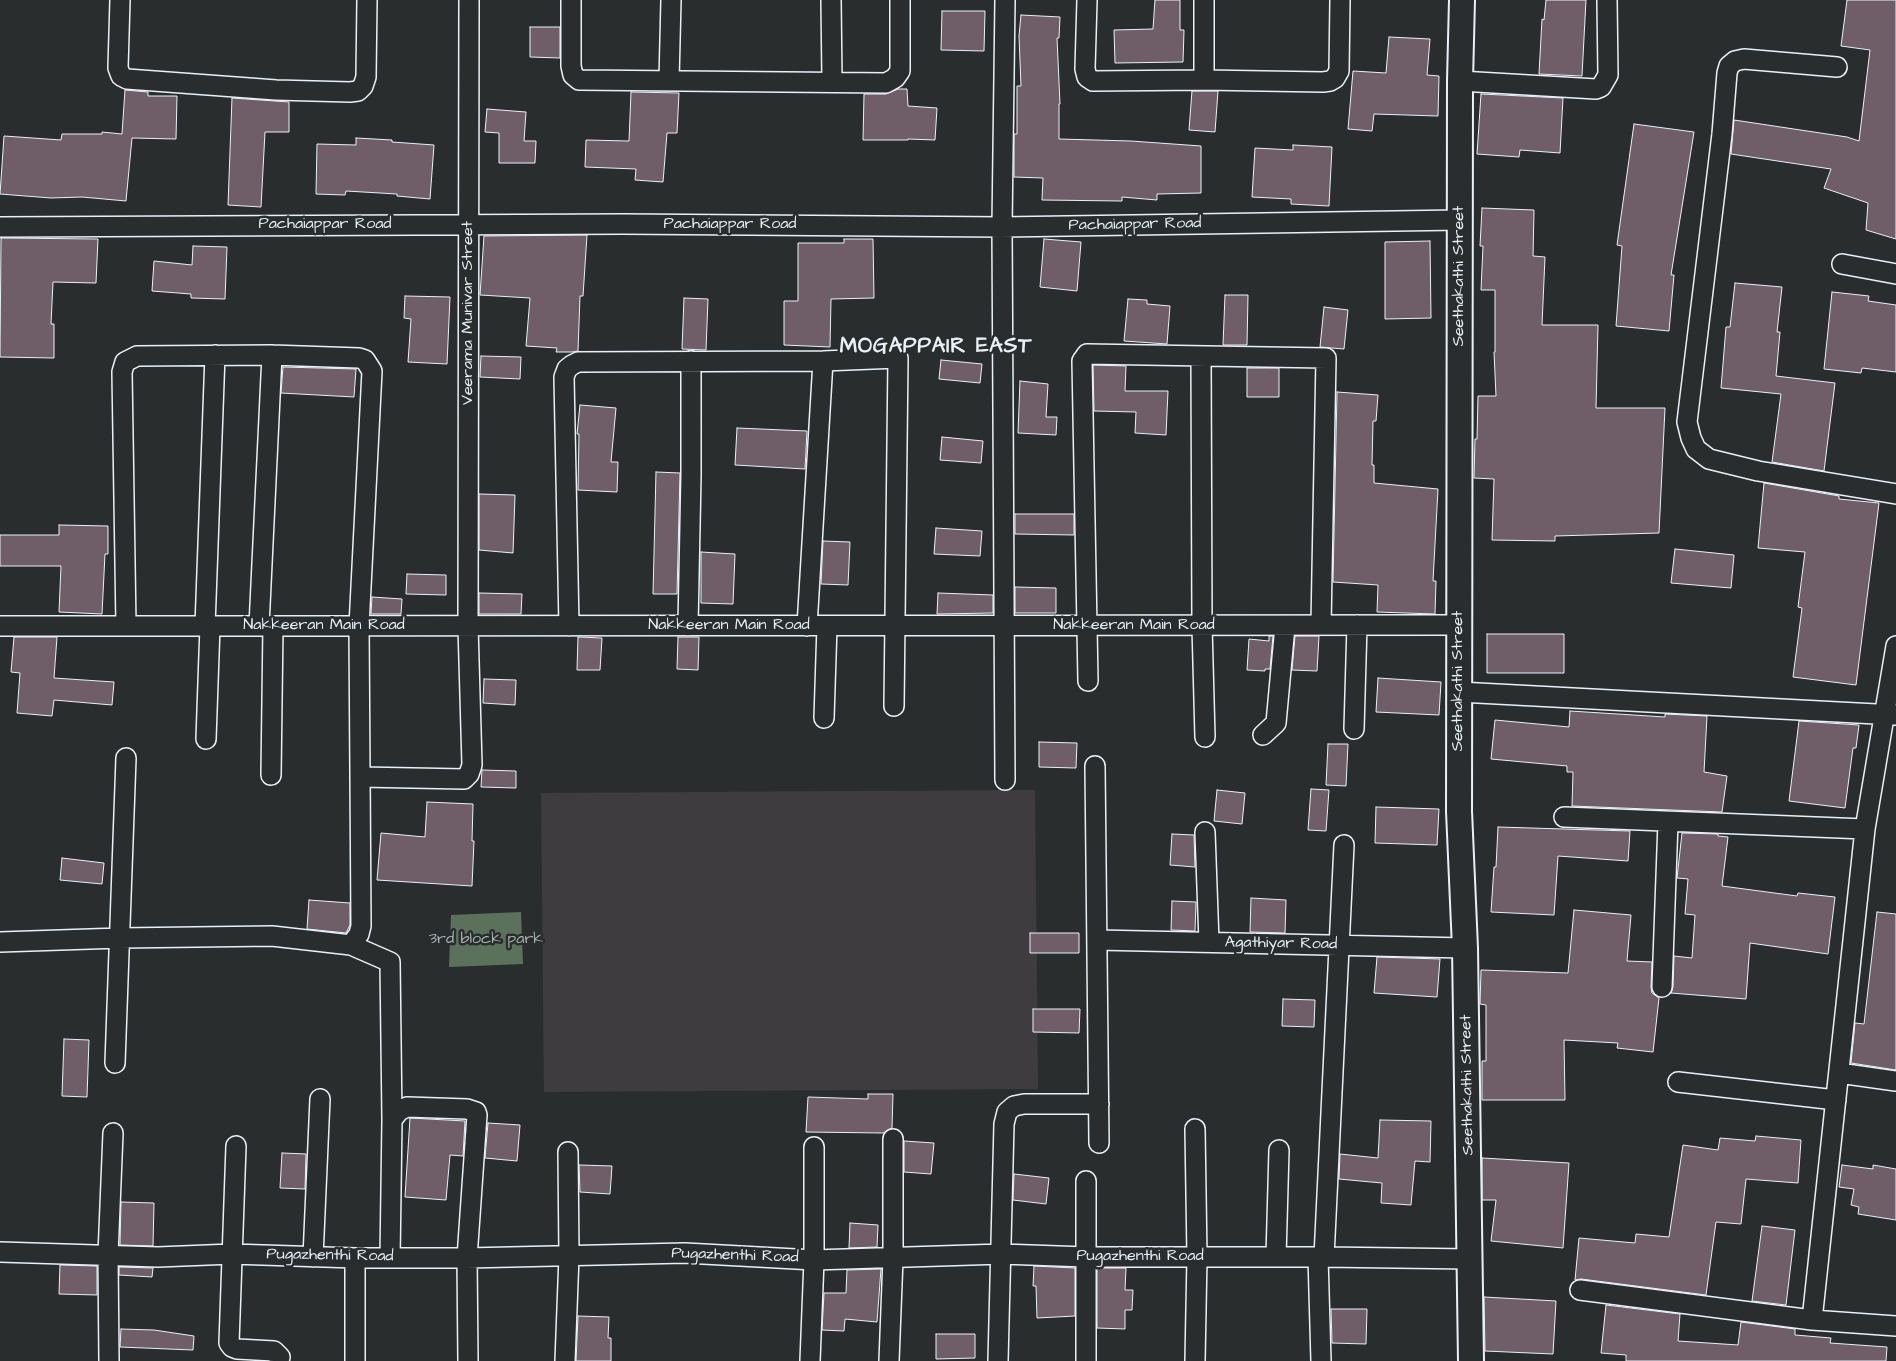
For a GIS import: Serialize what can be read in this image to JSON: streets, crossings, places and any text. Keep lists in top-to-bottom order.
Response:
{
  "streets": {
    "street": [
      "Pachaiappar Road",
      "Seethakathi Street",
      "Veerama Munivar Street",
      "Nakkeeran Main Road",
      "Agathiyar Road",
      "Pugazhenthi Road"
    ]
  },
  "crossings": [
    ["Pachaiappar Road", "Seethakathi Street"],
    ["Pachaiappar Road", "Veerama Munivar Street"],
    ["Seethakathi Street", "Nakkeeran Main Road"],
    ["Seethakathi Street", "Agathiyar Road"],
    ["Seethakathi Street", "Pugazhenthi Road"],
    ["Veerama Munivar Street", "Nakkeeran Main Road"]
  ],
  "districts": ["MOGAPPAIR EAST"],
  "parks": ["3rd block park"]
}
